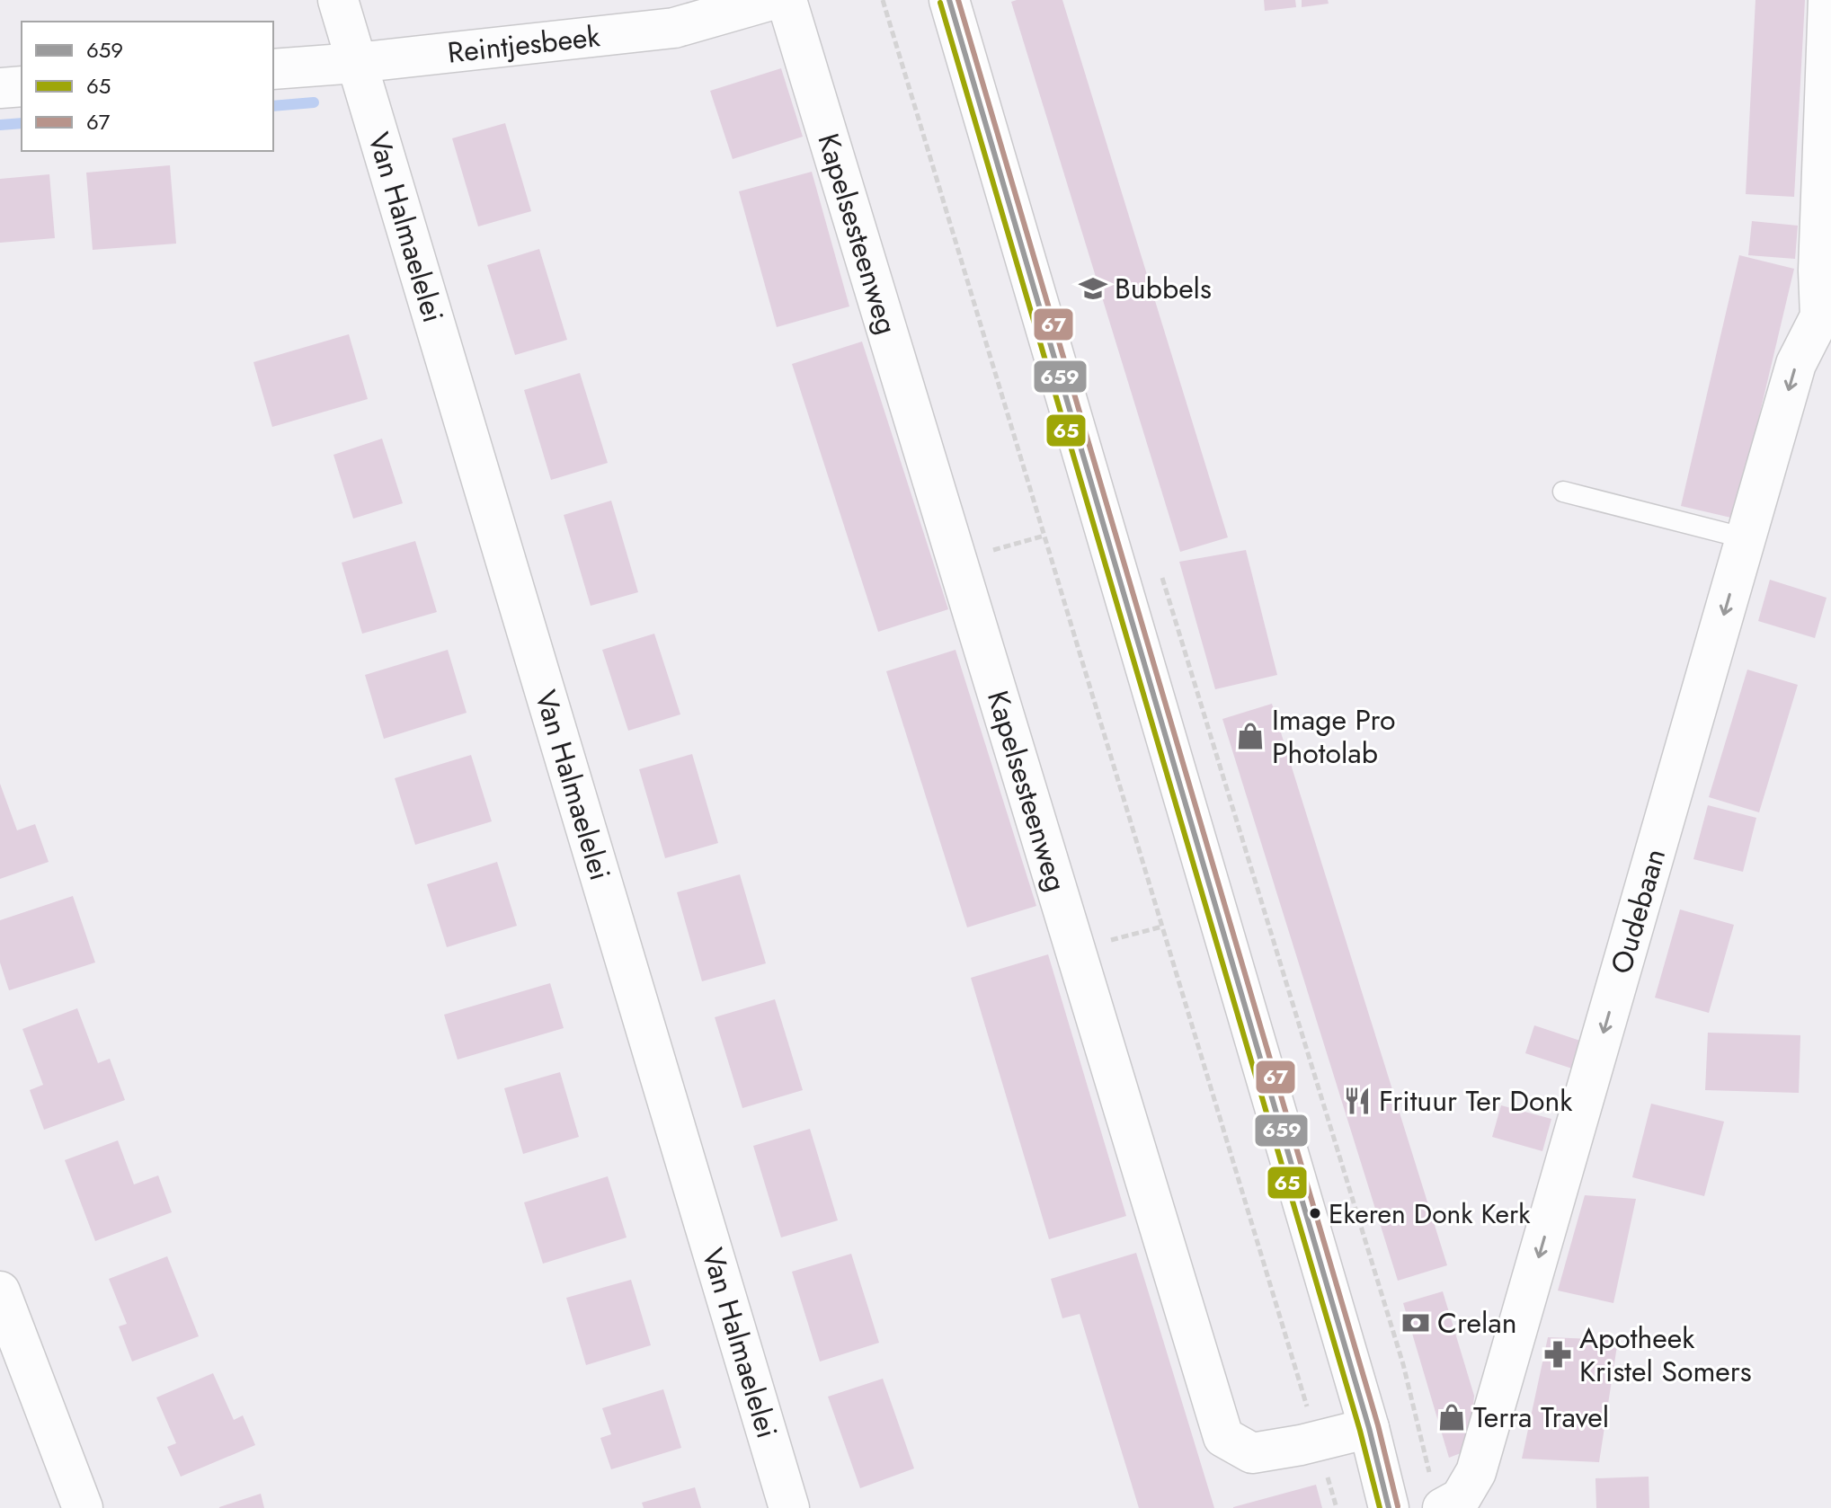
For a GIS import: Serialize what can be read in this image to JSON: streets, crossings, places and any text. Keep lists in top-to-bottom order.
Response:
{
  "streets": {
    "street": [
      "Reintjesbeek",
      "Van Halmaelelei",
      "Kapelsesteenweg",
      "Oudebaan"
    ]
  },
  "crossings": [
    ["Reintjesbeek", "Van Halmaelelei"]
  ],
  "one_way": ["Oudebaan"],
  "places": {
    "school or university": ["Bubbels"],
    "shop": ["Image Pro Photolab", "Terra Travel"],
    "restaurant": ["Frituur Ter Donk"],
    "other": ["Ekeren Donk Kerk"],
    "bank": ["Crelan"],
    "pharmacy": ["Apotheek Kristel Somers"]
  },
  "lines": ["transit line 659", "transit line 67", "transit line 65"],
  "legend": ["659", "65", "67"]
}
